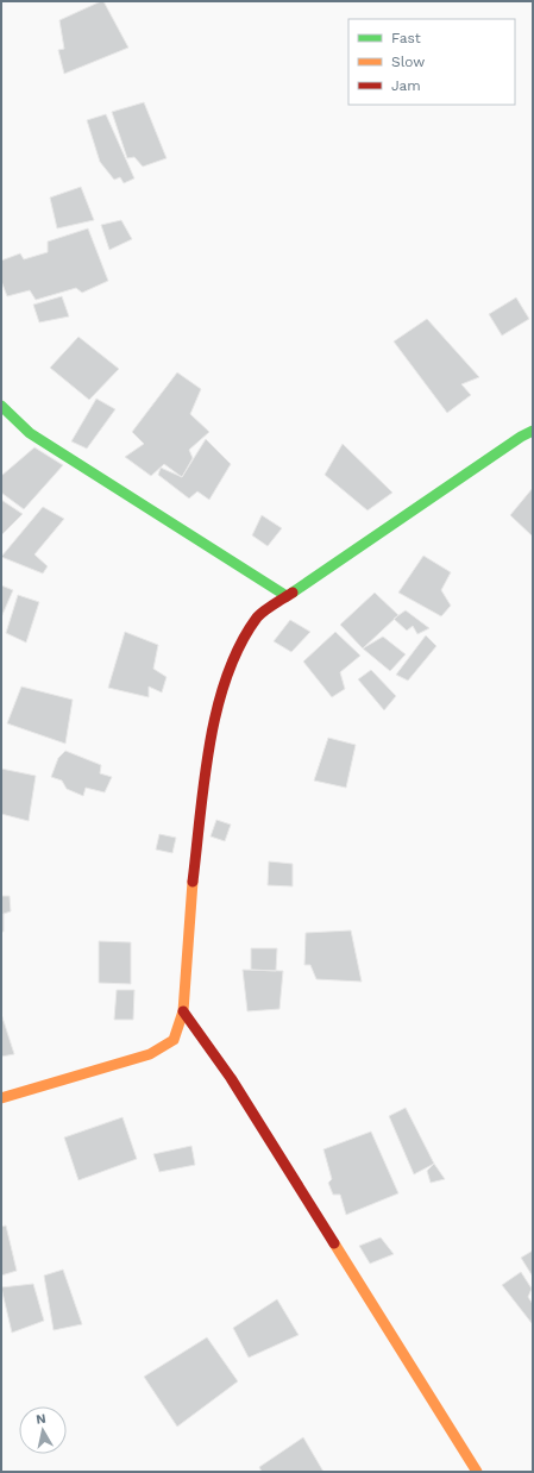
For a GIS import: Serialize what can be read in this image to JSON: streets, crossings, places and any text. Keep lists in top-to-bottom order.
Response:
{
  "legend": ["Fast", "Slow", "Jam"],
  "north": "top"
}
